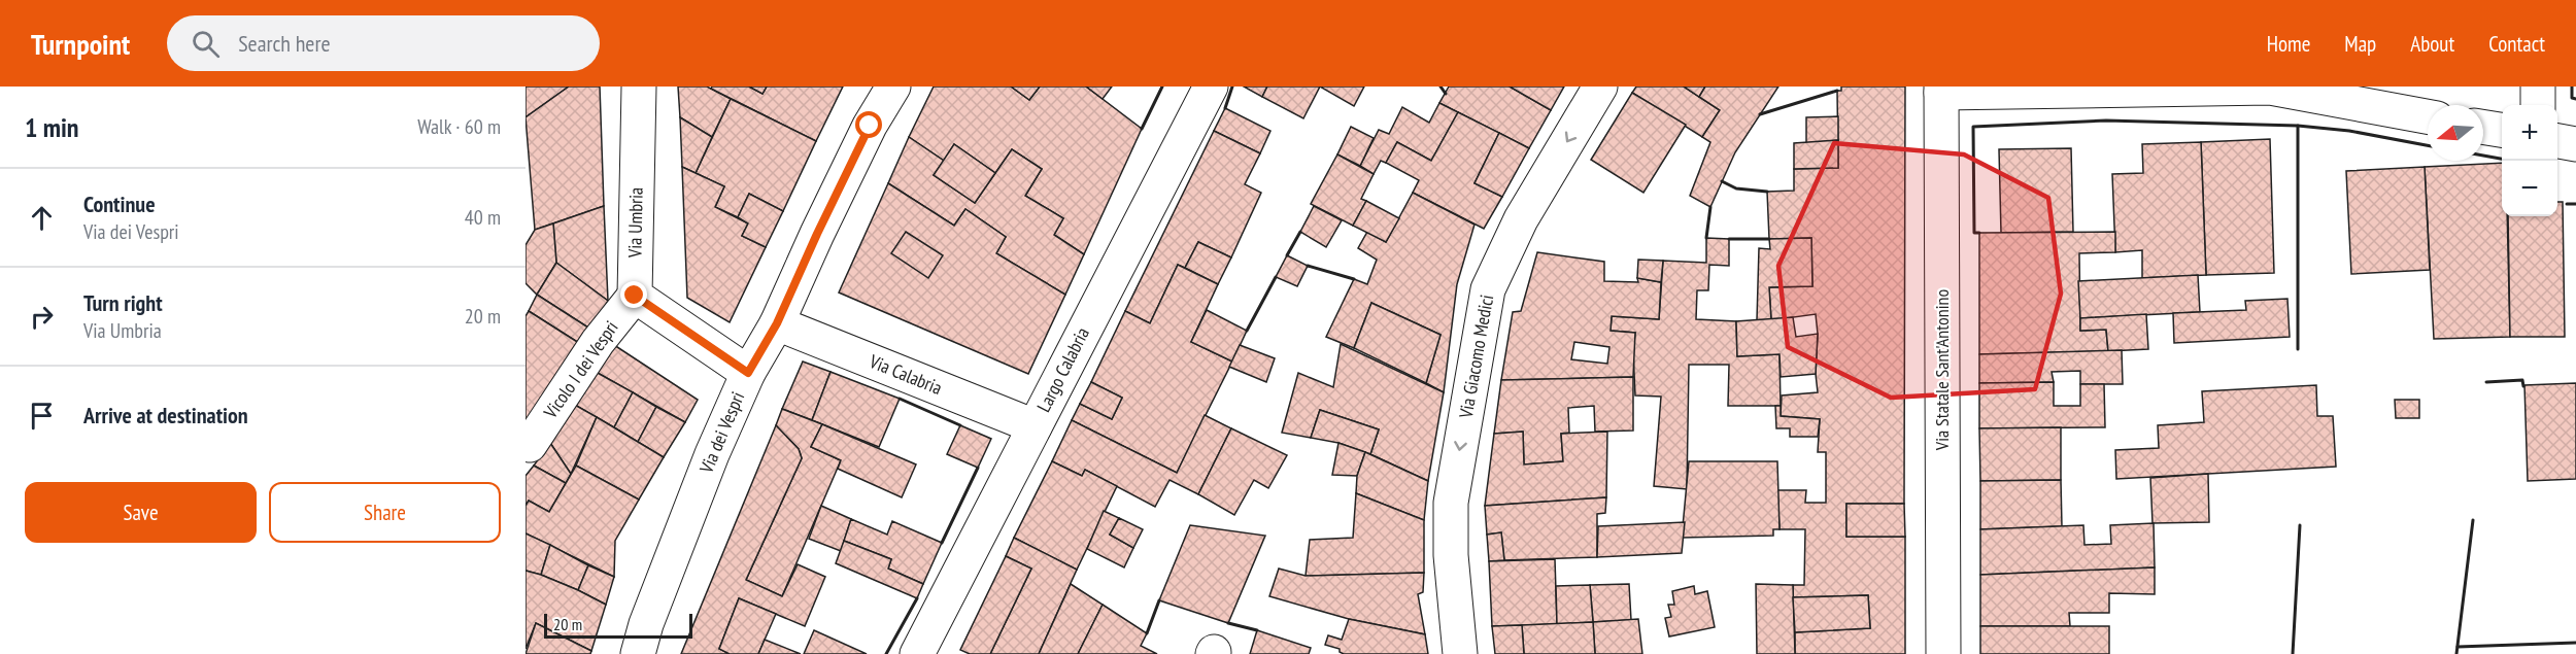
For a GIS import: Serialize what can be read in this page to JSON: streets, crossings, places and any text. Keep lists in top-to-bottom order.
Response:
{
  "streets": {
    "street": [
      "Via Umbria",
      "Via Giacomo Medici",
      "Vicolo I dei Vespri",
      "Largo Calabria",
      "Via Statale Sant'Antonino",
      "Via Calabria",
      "Via dei Vespri"
    ]
  },
  "crossings": [
    ["Via Umbria", "Vicolo I dei Vespri"],
    ["Largo Calabria", "Via Calabria"],
    ["Via Calabria", "Via dei Vespri"]
  ],
  "one_way": ["Via Giacomo Medici"],
  "scale_bar": "20 m",
  "north": "left",
  "page": {
    "header": "Turnpoint",
    "search": "Search here",
    "nav": [
      "Home",
      "Map",
      "About",
      "Contact"
    ],
    "heading": ["1 min", "Walk · 60 m"],
    "map_buttons": ["+", "−"],
    "list": [
      ["Continue", "Via dei Vespri", "40 m"],
      ["Turn right", "Via Umbria", "20 m"],
      "Arrive at destination"
    ],
    "buttons": ["Save", "Share"],
    "scale": "20 m"
  }
}
